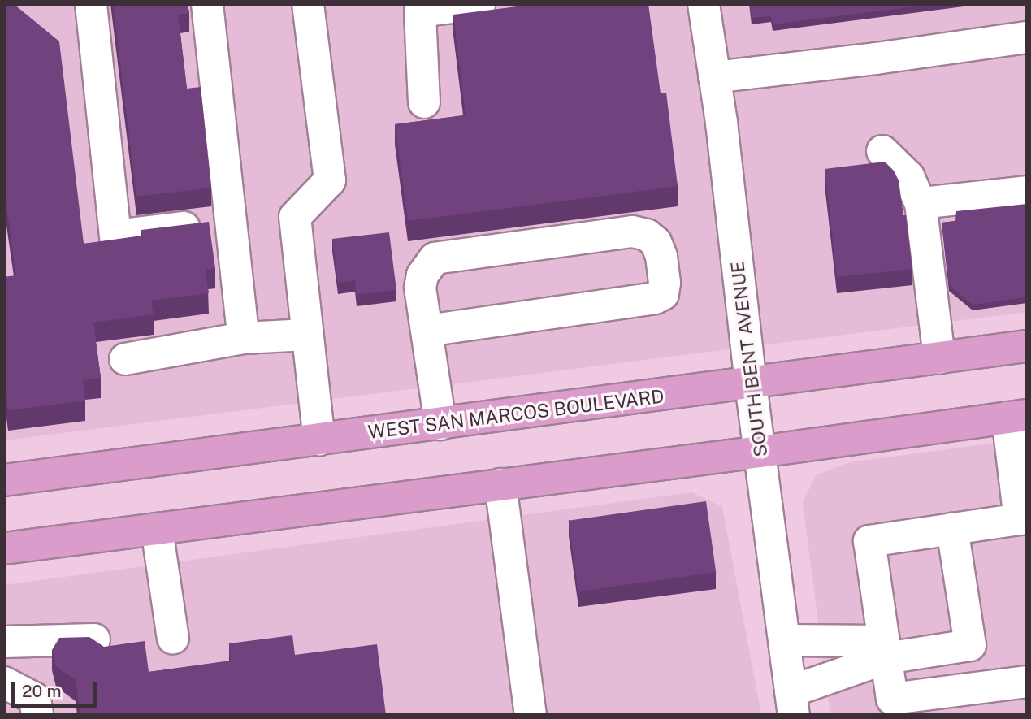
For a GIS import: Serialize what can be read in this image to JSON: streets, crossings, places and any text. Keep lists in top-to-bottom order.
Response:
{
  "streets": {
    "main road": ["WEST SAN MARCOS BOULEVARD"],
    "street": ["SOUTH BENT AVENUE"]
  },
  "crossings": [
    ["SOUTH BENT AVENUE", "WEST SAN MARCOS BOULEVARD"]
  ],
  "scale_bar": "20 m"
}
